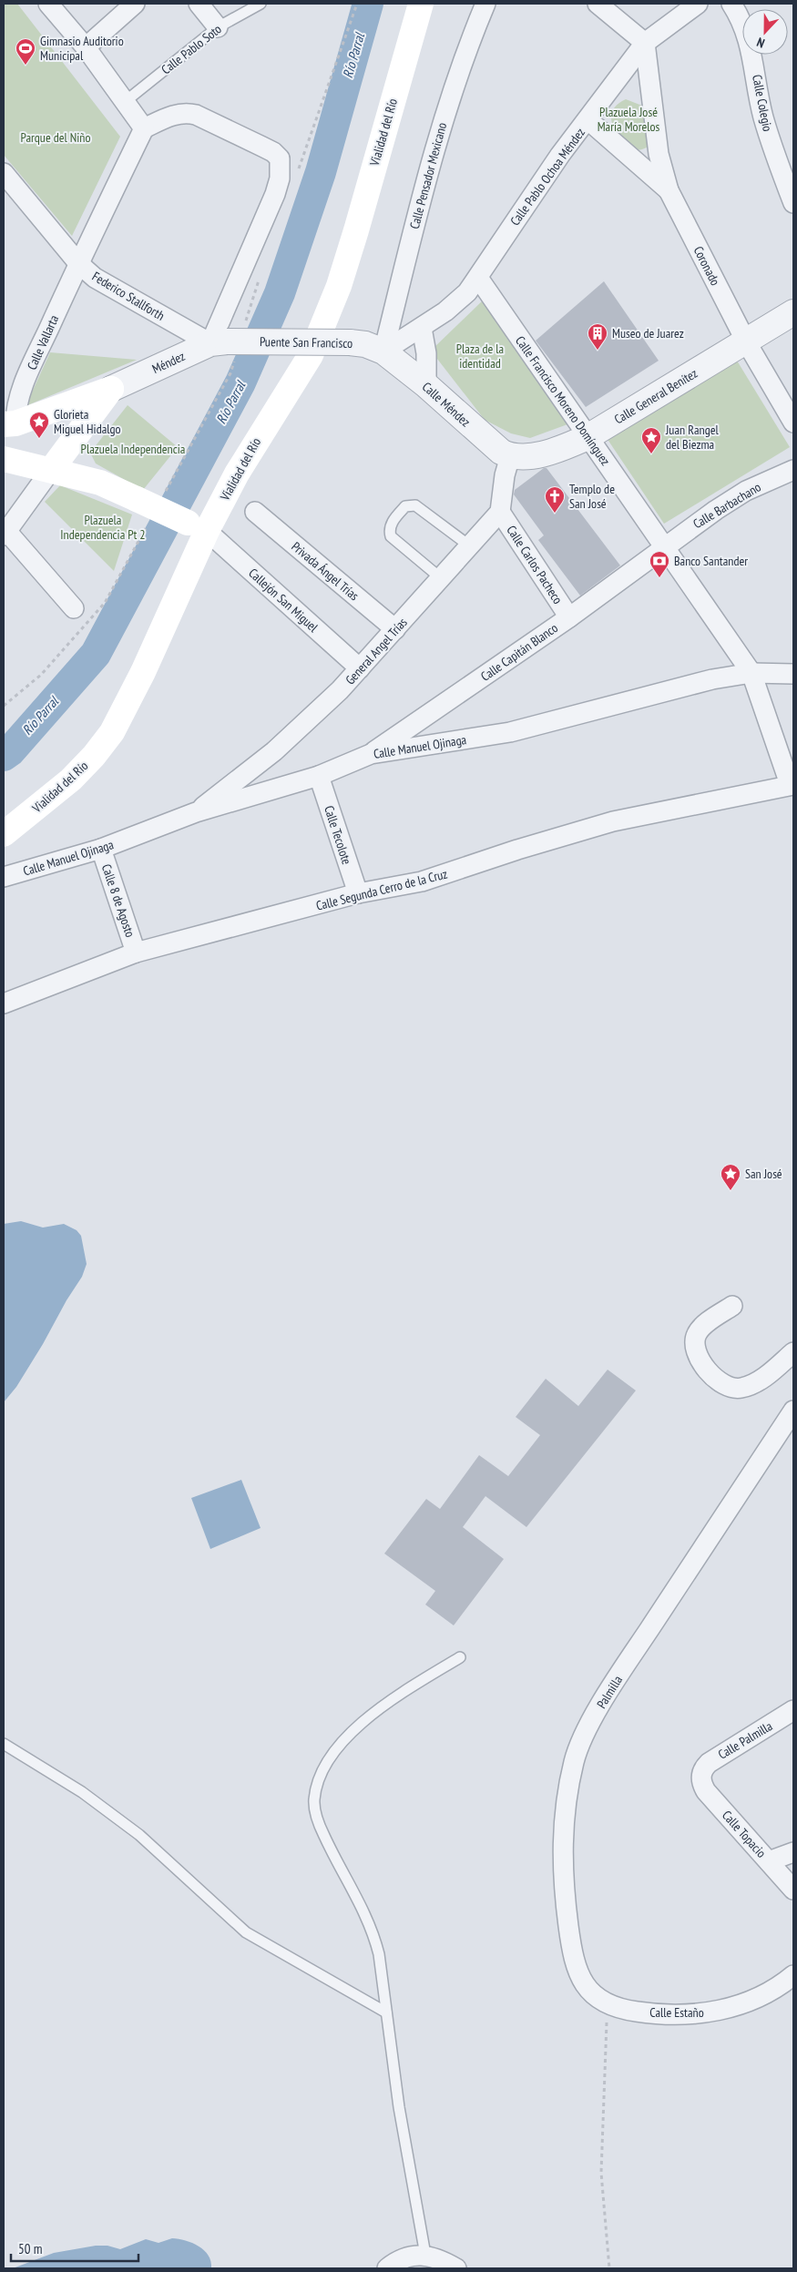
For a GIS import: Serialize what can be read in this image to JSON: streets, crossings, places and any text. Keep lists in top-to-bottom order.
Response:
{
  "streets": {
    "main road": ["Vialidad del Río"],
    "street": [
      "Calle Colegio",
      "Calle Pensador Mexicano",
      "Calle Pablo Ochoa Méndez",
      "Coronado",
      "Federico Stallforth",
      "Calle Vallarta",
      "Puente San Francisco",
      "Méndez",
      "Calle General Benítez",
      "Calle Francisco Moreno Domínguez",
      "Calle Méndez",
      "Calle Barbachano",
      "Calle Carlos Pacheco",
      "Privada Ángel Trías",
      "Callejón San Miguel",
      "General Angel Trías",
      "Calle Capitán Blanco",
      "Calle Manuel Ojinaga",
      "Calle Tecolote",
      "Calle Segunda Cerro de la Cruz",
      "Calle 8 de Agosto",
      "Palmilla",
      "Calle Palmilla",
      "Calle Topacio",
      "Calle Estaño"
    ],
    "lane": ["Calle Pablo Soto"]
  },
  "crossings": [
    ["Vialidad del Río", "Callejón San Miguel"],
    ["Calle Pensador Mexicano", "Calle Pablo Ochoa Méndez"],
    ["Calle Pensador Mexicano", "Puente San Francisco"],
    ["Calle Pensador Mexicano", "Calle Méndez"],
    ["Calle Pablo Ochoa Méndez", "Coronado"],
    ["Calle Pablo Ochoa Méndez", "Puente San Francisco"],
    ["Calle Pablo Ochoa Méndez", "Calle Francisco Moreno Domínguez"],
    ["Calle Pablo Ochoa Méndez", "Calle Méndez"],
    ["Coronado", "Calle General Benítez"],
    ["Federico Stallforth", "Calle Vallarta"],
    ["Federico Stallforth", "Puente San Francisco"],
    ["Federico Stallforth", "Méndez"],
    ["Puente San Francisco", "Méndez"],
    ["Puente San Francisco", "Calle Méndez"],
    ["Calle General Benítez", "Calle Francisco Moreno Domínguez"],
    ["Calle General Benítez", "Calle Méndez"],
    ["Calle Francisco Moreno Domínguez", "Calle Barbachano"],
    ["Calle Francisco Moreno Domínguez", "Calle Capitán Blanco"],
    ["Calle Francisco Moreno Domínguez", "Calle Manuel Ojinaga"],
    ["Calle Francisco Moreno Domínguez", "Calle Segunda Cerro de la Cruz"],
    ["Calle Barbachano", "Calle Capitán Blanco"],
    ["Calle Carlos Pacheco", "General Angel Trías"],
    ["Calle Carlos Pacheco", "Calle Capitán Blanco"],
    ["Privada Ángel Trías", "General Angel Trías"],
    ["Callejón San Miguel", "General Angel Trías"],
    ["General Angel Trías", "Calle Manuel Ojinaga"],
    ["Calle Capitán Blanco", "Calle Manuel Ojinaga"],
    ["Calle Manuel Ojinaga", "Calle Tecolote"],
    ["Calle Manuel Ojinaga", "Calle 8 de Agosto"],
    ["Calle Tecolote", "Calle Segunda Cerro de la Cruz"],
    ["Calle Segunda Cerro de la Cruz", "Calle 8 de Agosto"],
    ["Palmilla", "Calle Estaño"],
    ["Calle Palmilla", "Calle Topacio"]
  ],
  "water": ["Río Parral"],
  "parks": [
    "Plazuela José María Morelos",
    "Parque del Niño",
    "Plaza de la identidad",
    "Plazuela Independencia",
    "Plazuela Independencia Pt 2"
  ],
  "places": {
    "sports": ["Gimnasio Auditorio Municipal"],
    "building": ["Museo de Juarez"],
    "place": ["Glorieta Miguel Hidalgo", "Juan Rangel del Biezma", "San José"],
    "church": ["Templo de San José"],
    "bank": ["Banco Santander"]
  },
  "scale_bar": "50 m",
  "north": "bottom"
}
